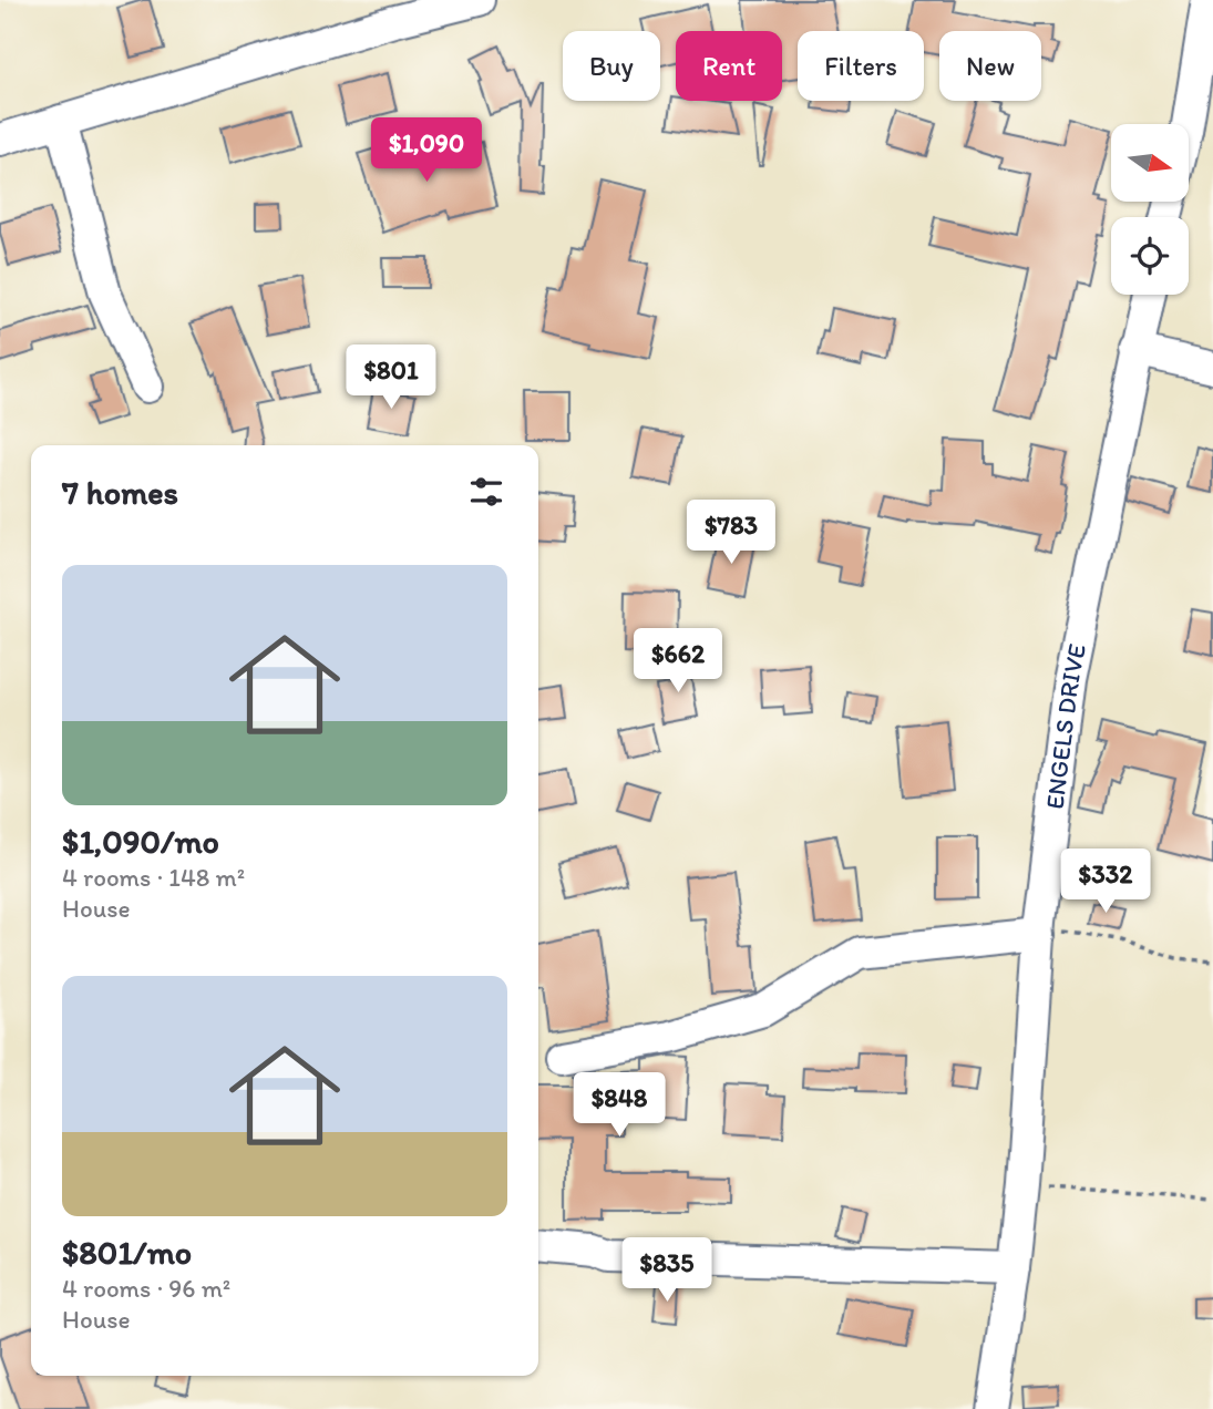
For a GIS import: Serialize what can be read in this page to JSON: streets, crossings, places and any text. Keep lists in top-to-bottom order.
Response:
{
  "streets": {
    "street": ["ENGELS DRIVE"]
  },
  "north": "right",
  "page": {
    "chip": [
      "Buy",
      "Rent",
      "Filters",
      "New"
    ],
    "price": [
      "$1,090",
      "$801",
      "$783",
      "$662",
      "$332",
      "$848",
      "$835"
    ],
    "heading": "7 homes",
    "list": [
      {
        "name": "$1,090/mo",
        "note": "4 rooms · 148 m² · House"
      },
      {
        "name": "$801/mo",
        "note": "4 rooms · 96 m² · House"
      }
    ]
  }
}
